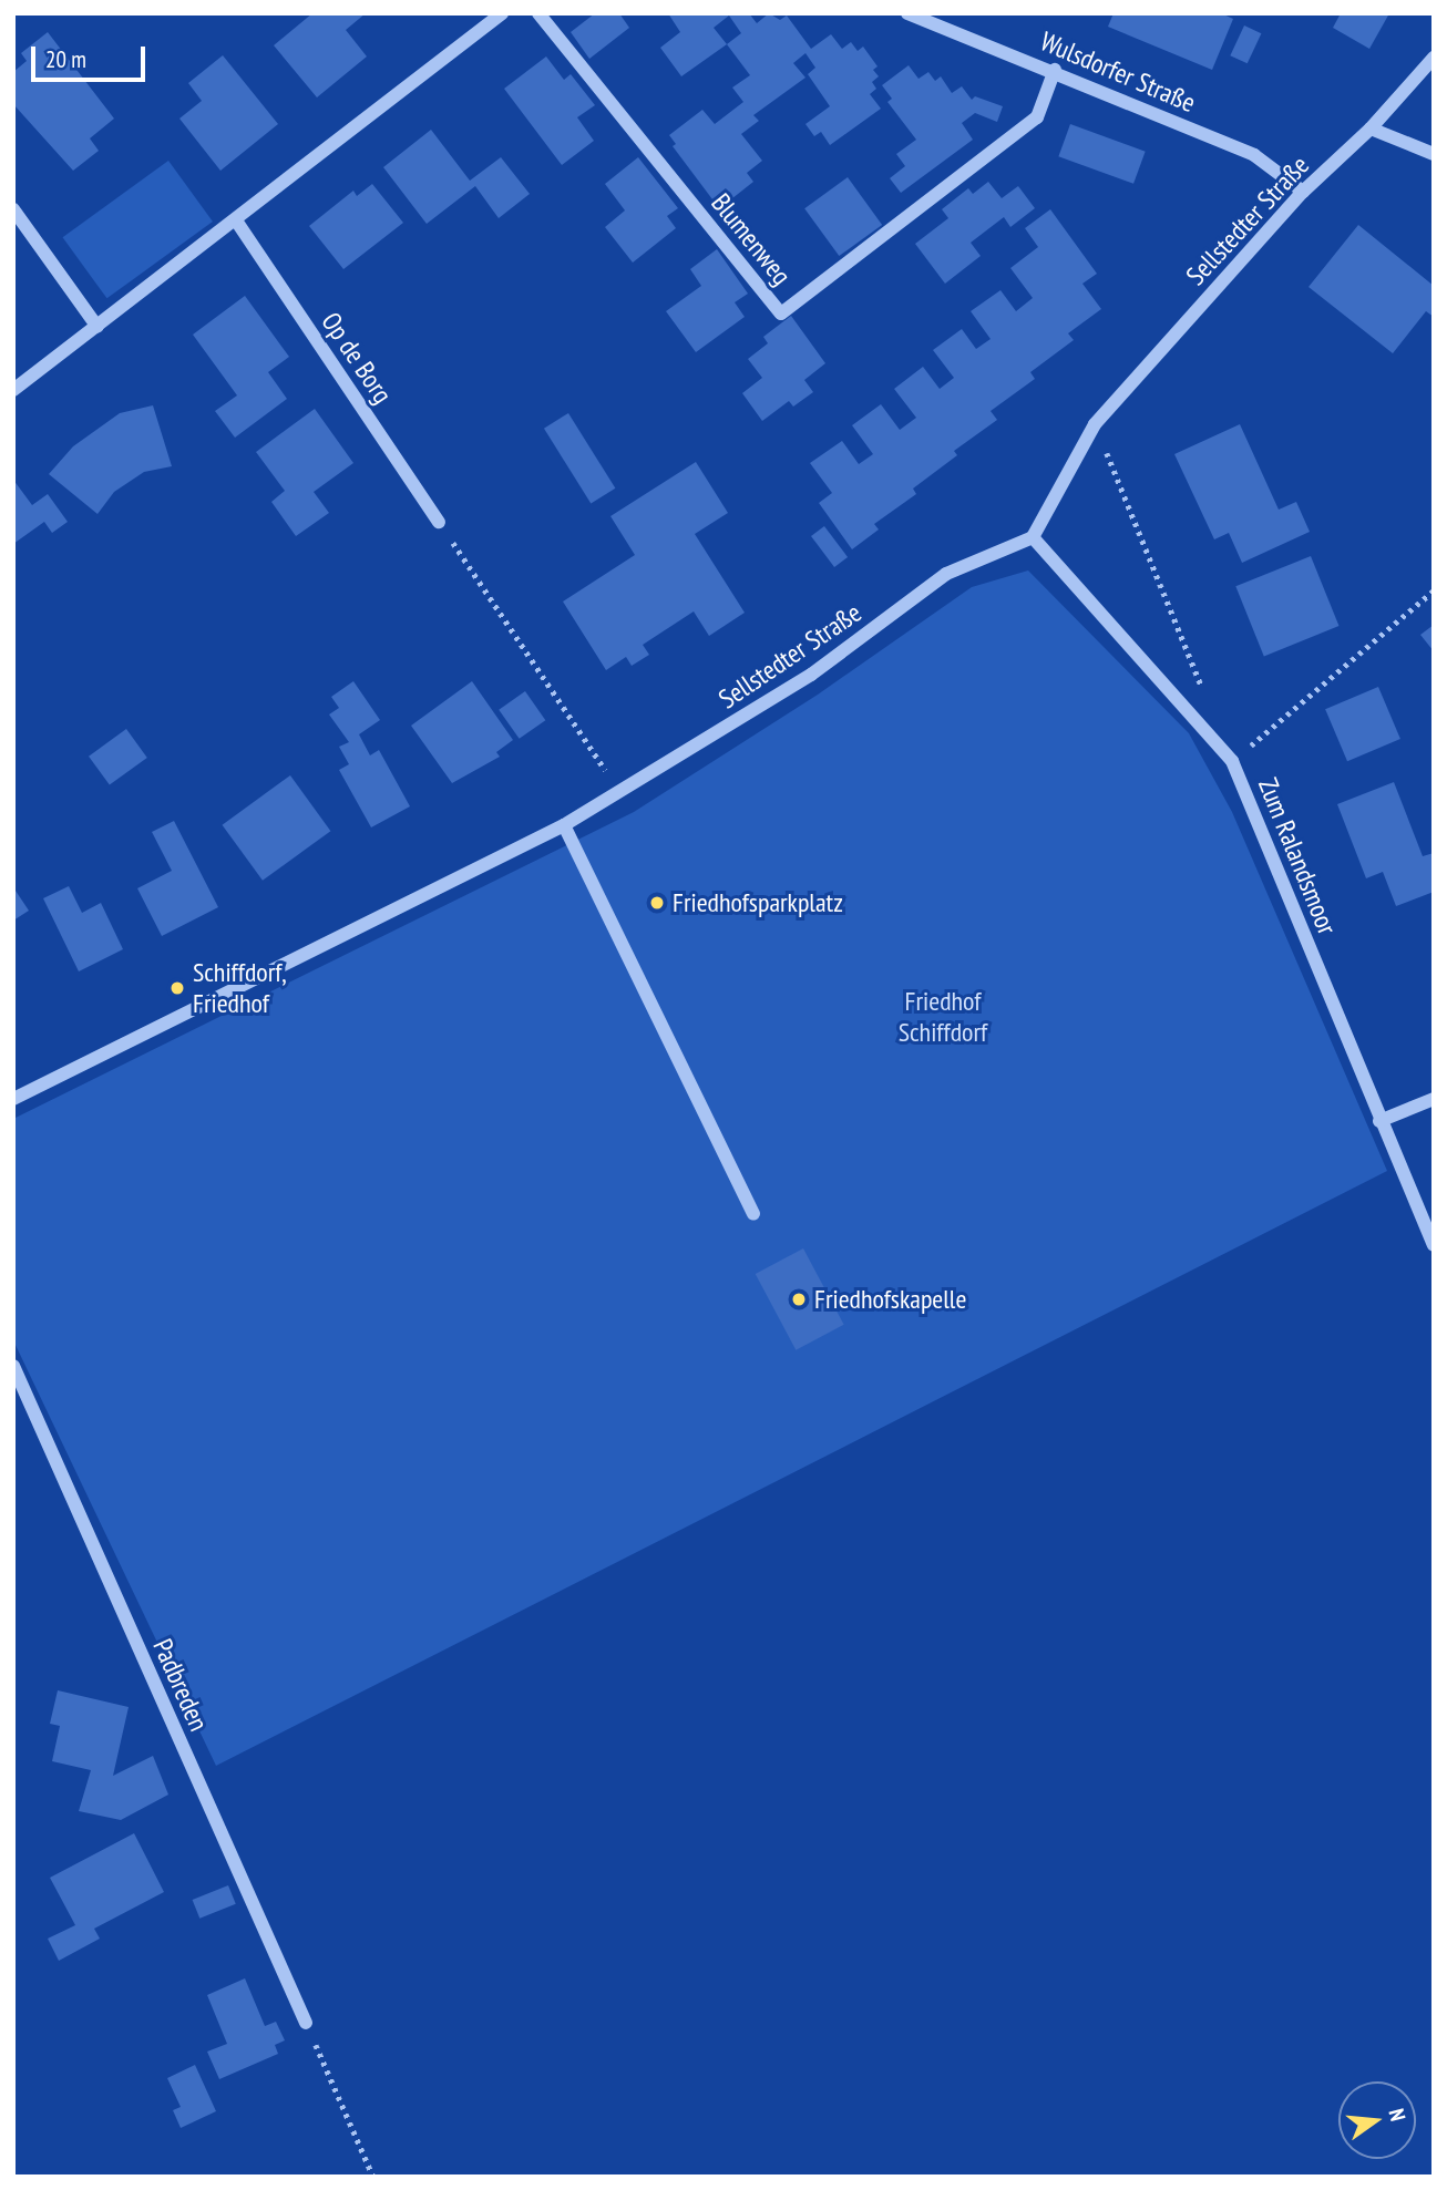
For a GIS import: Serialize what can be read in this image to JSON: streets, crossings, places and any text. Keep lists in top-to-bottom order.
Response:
{
  "streets": {
    "street": [
      "Wulsdorfer Straße",
      "Sellstedter Straße",
      "Blumenweg",
      "Op de Borg",
      "Zum Ralandsmoor",
      "Padbreden"
    ]
  },
  "crossings": [
    ["Wulsdorfer Straße", "Sellstedter Straße"],
    ["Wulsdorfer Straße", "Blumenweg"],
    ["Sellstedter Straße", "Zum Ralandsmoor"]
  ],
  "parks": ["Friedhof Schiffdorf"],
  "places": ["Friedhofsparkplatz", "Schiffdorf, Friedhof", "Friedhofskapelle"],
  "scale_bar": "20 m",
  "north": "right"
}
